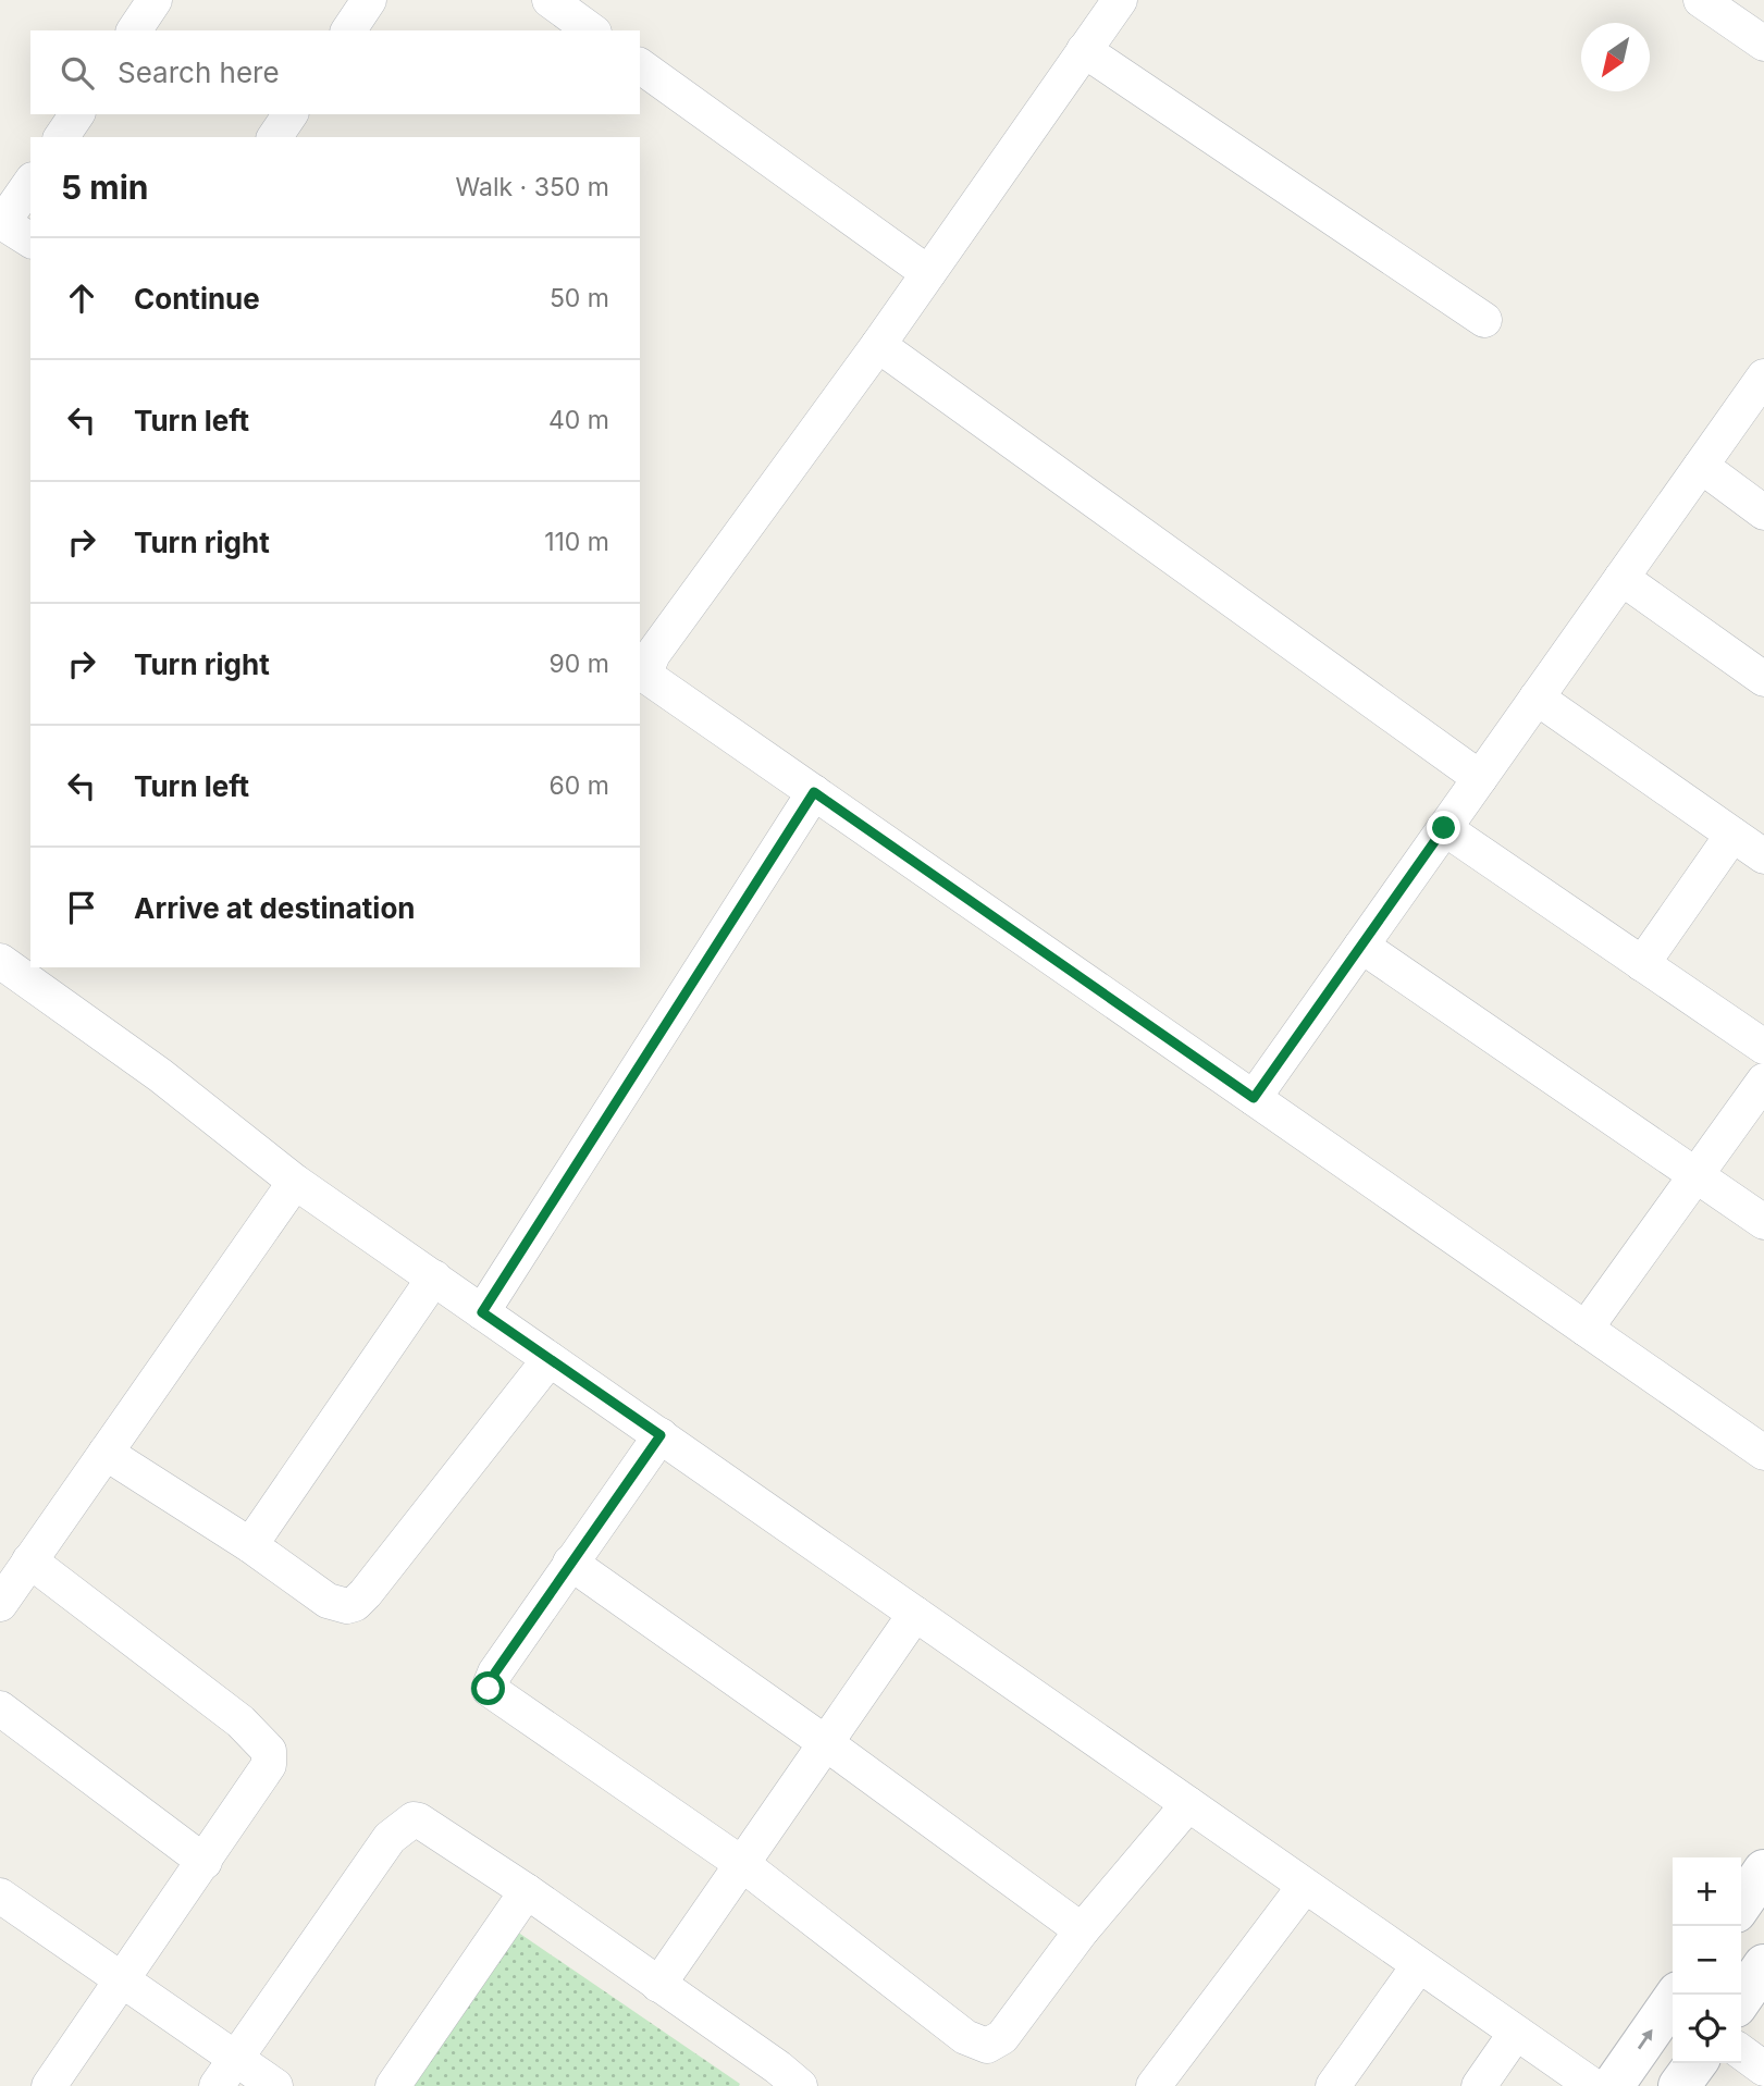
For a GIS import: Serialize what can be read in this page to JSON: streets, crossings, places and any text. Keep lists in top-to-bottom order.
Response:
{
  "north": "bottom left",
  "page": {
    "search": "Search here",
    "heading": ["5 min", "Walk · 350 m"],
    "list": [
      ["Continue", "50 m"],
      ["Turn left", "40 m"],
      ["Turn right", "110 m"],
      ["Turn right", "90 m"],
      ["Turn left", "60 m"],
      "Arrive at destination"
    ],
    "map_buttons": ["+", "−"]
  }
}
